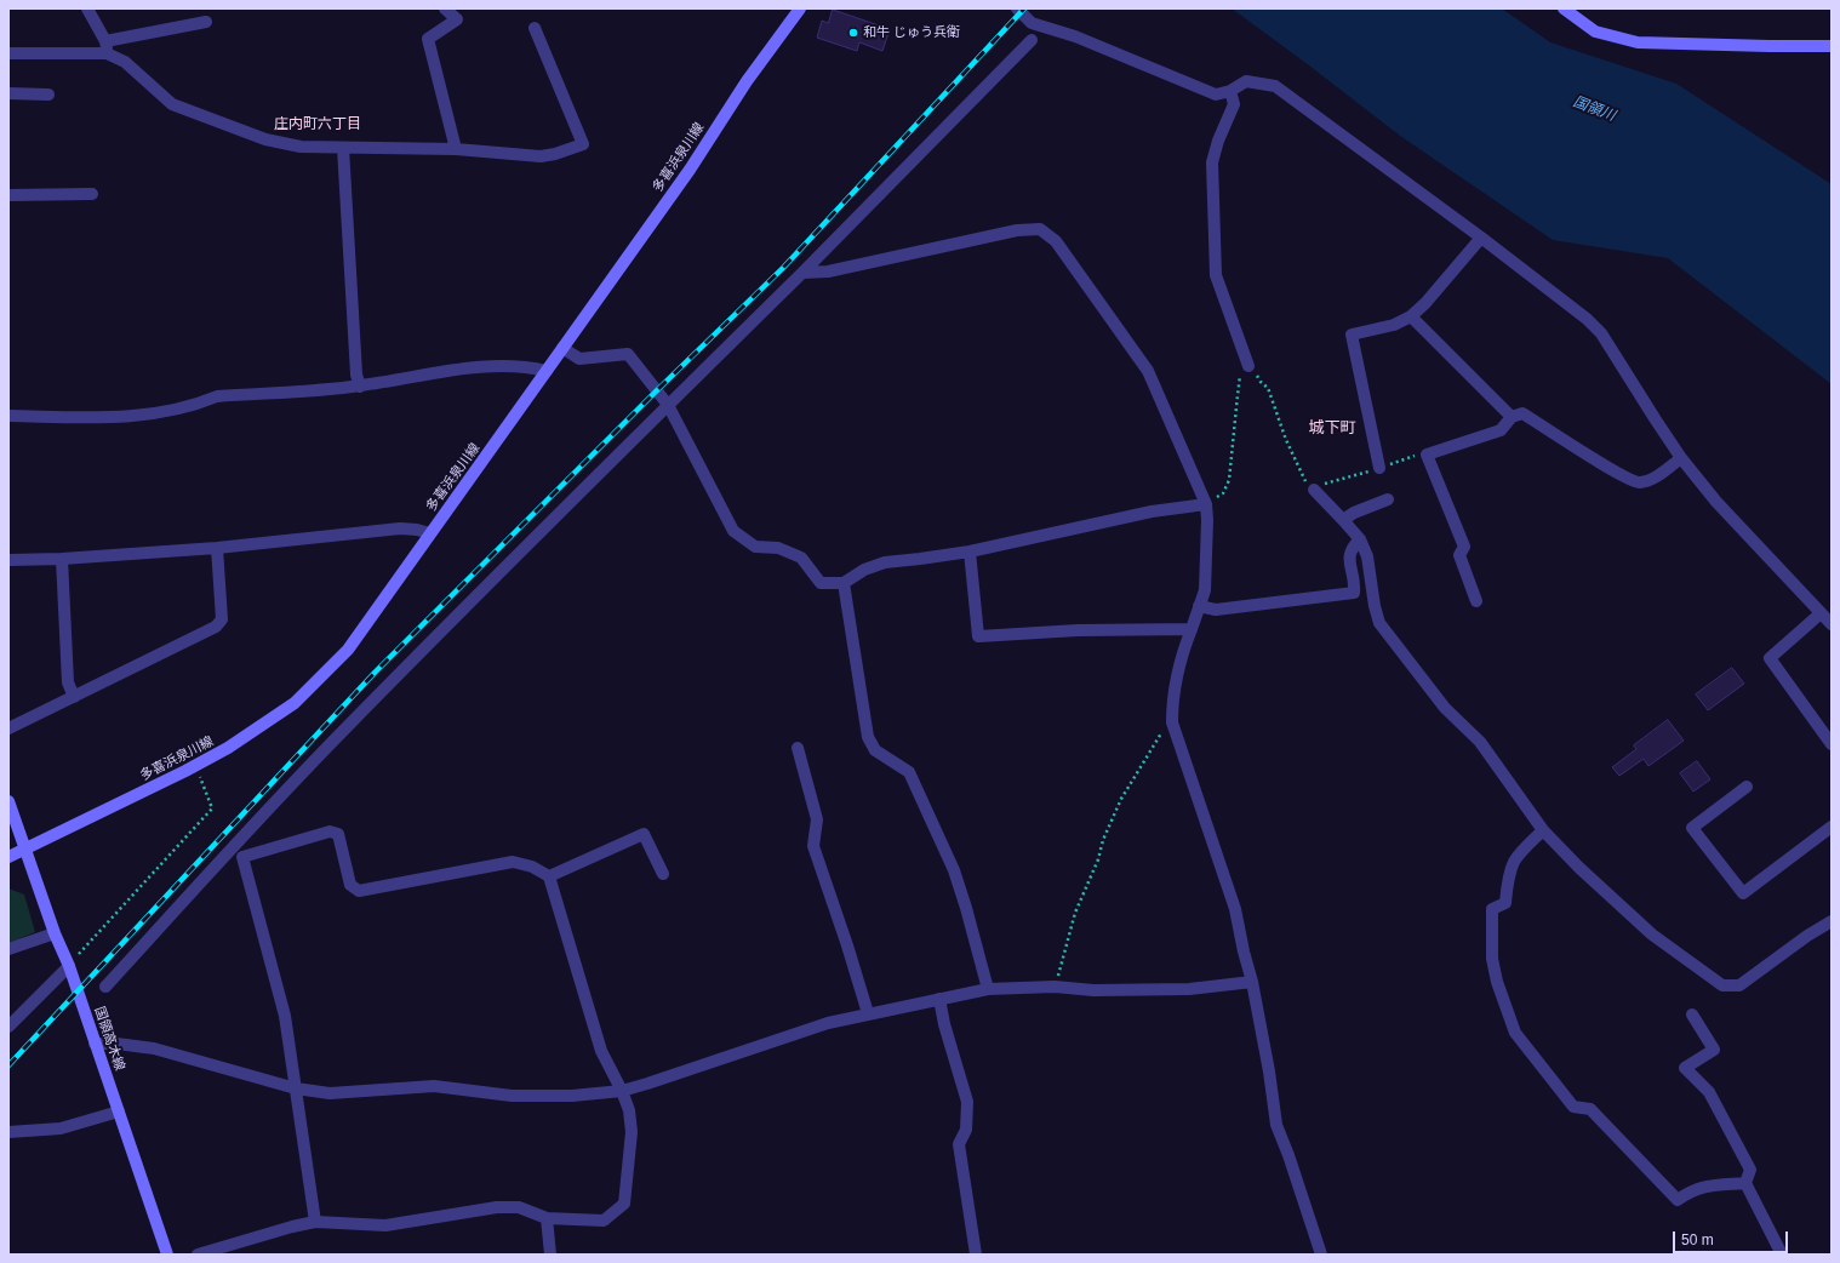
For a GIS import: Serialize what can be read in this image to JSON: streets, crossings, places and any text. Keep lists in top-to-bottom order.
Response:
{
  "streets": {
    "main road": ["多喜浜泉川線", "国領高木線"]
  },
  "crossings": [
    ["多喜浜泉川線", "国領高木線"]
  ],
  "districts": ["庄内町六丁目", "城下町"],
  "water": ["国領川"],
  "places": ["和牛 じゅう兵衛"],
  "scale_bar": "50 m"
}
